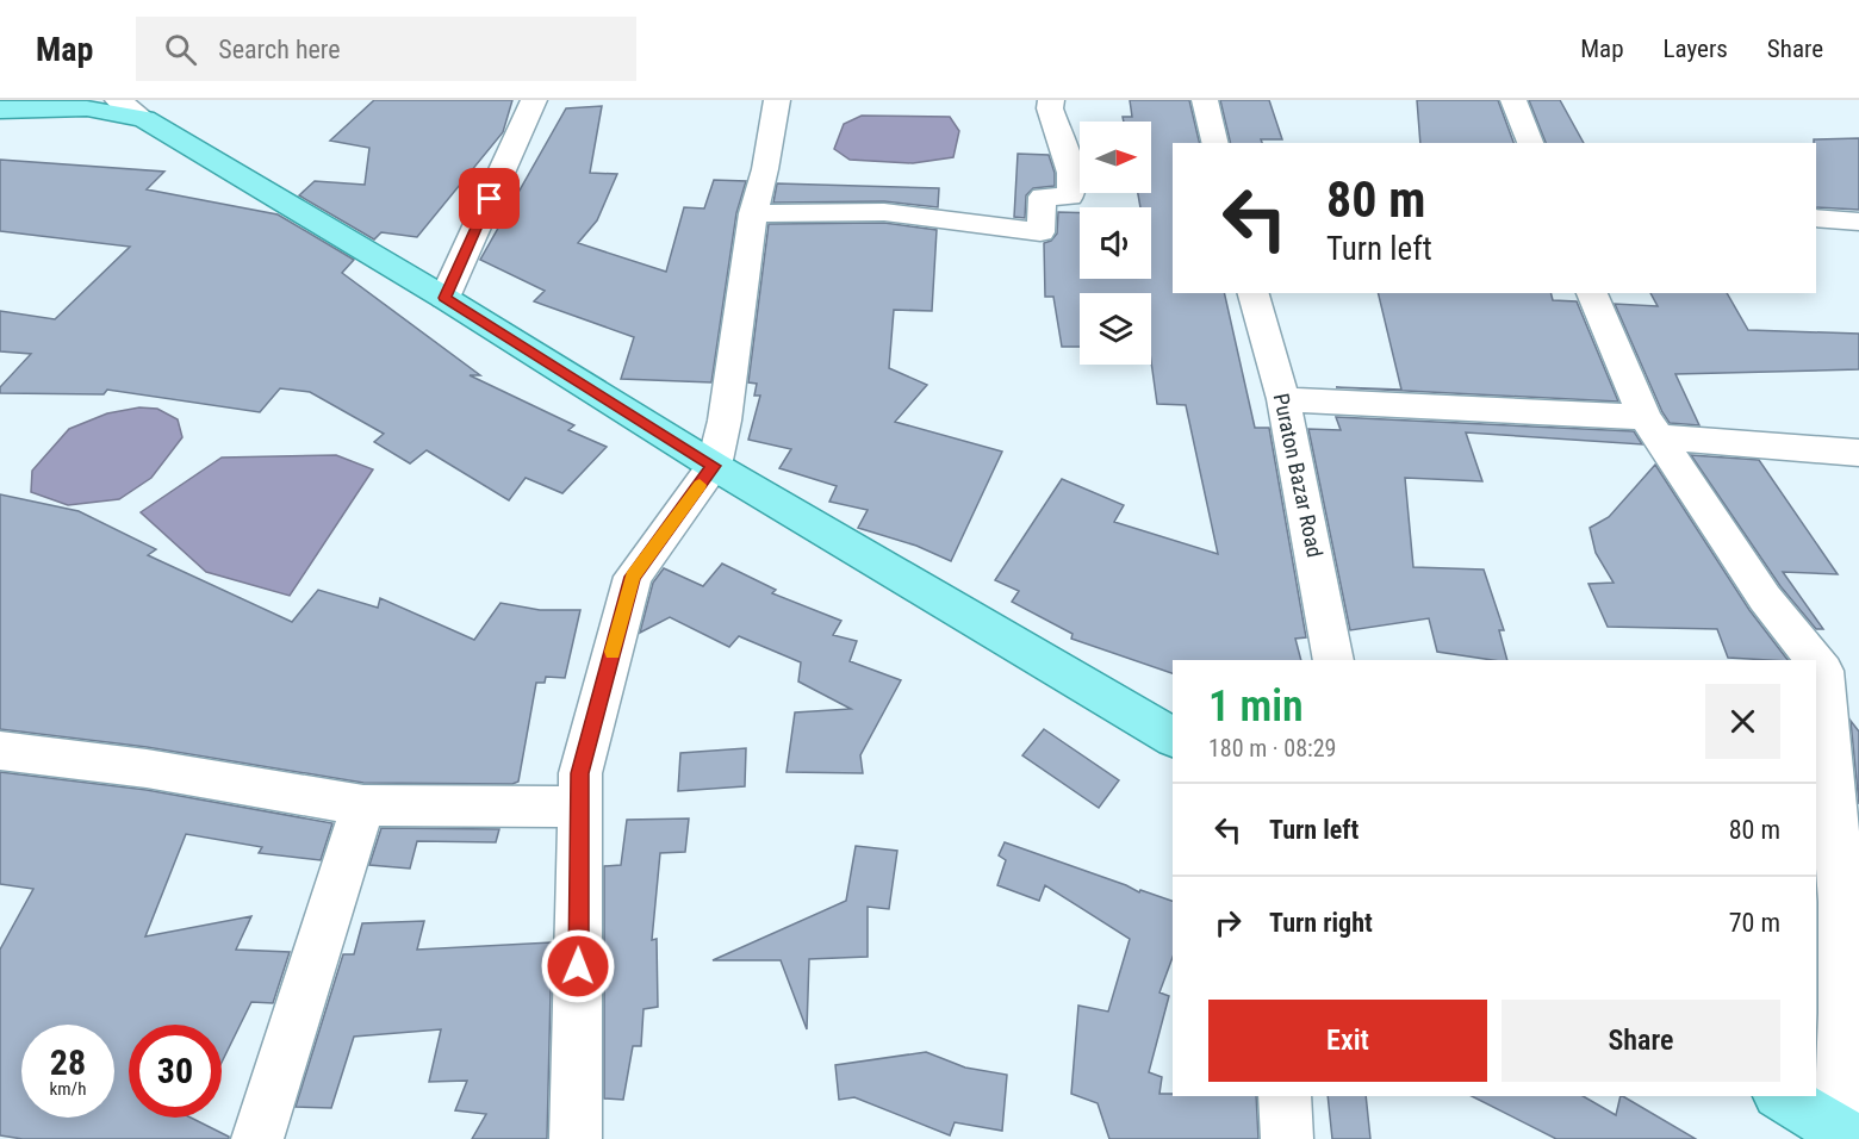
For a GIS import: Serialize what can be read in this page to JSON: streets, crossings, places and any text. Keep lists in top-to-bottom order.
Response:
{
  "streets": {
    "street": ["Puraton Bazar Road"]
  },
  "north": "right",
  "page": {
    "header": "Map",
    "search": "Search here",
    "nav": ["Map", "Layers", "Share"],
    "turn": ["80 m", "Turn left"],
    "heading": ["1 min", "180 m · 08:29"],
    "list": [
      {
        "name": "Turn left",
        "value": "80 m"
      },
      {
        "name": "Turn right",
        "value": "70 m"
      }
    ],
    "buttons": ["Exit", "Share"],
    "speed": "28 km/h",
    "limit": "30"
  }
}
